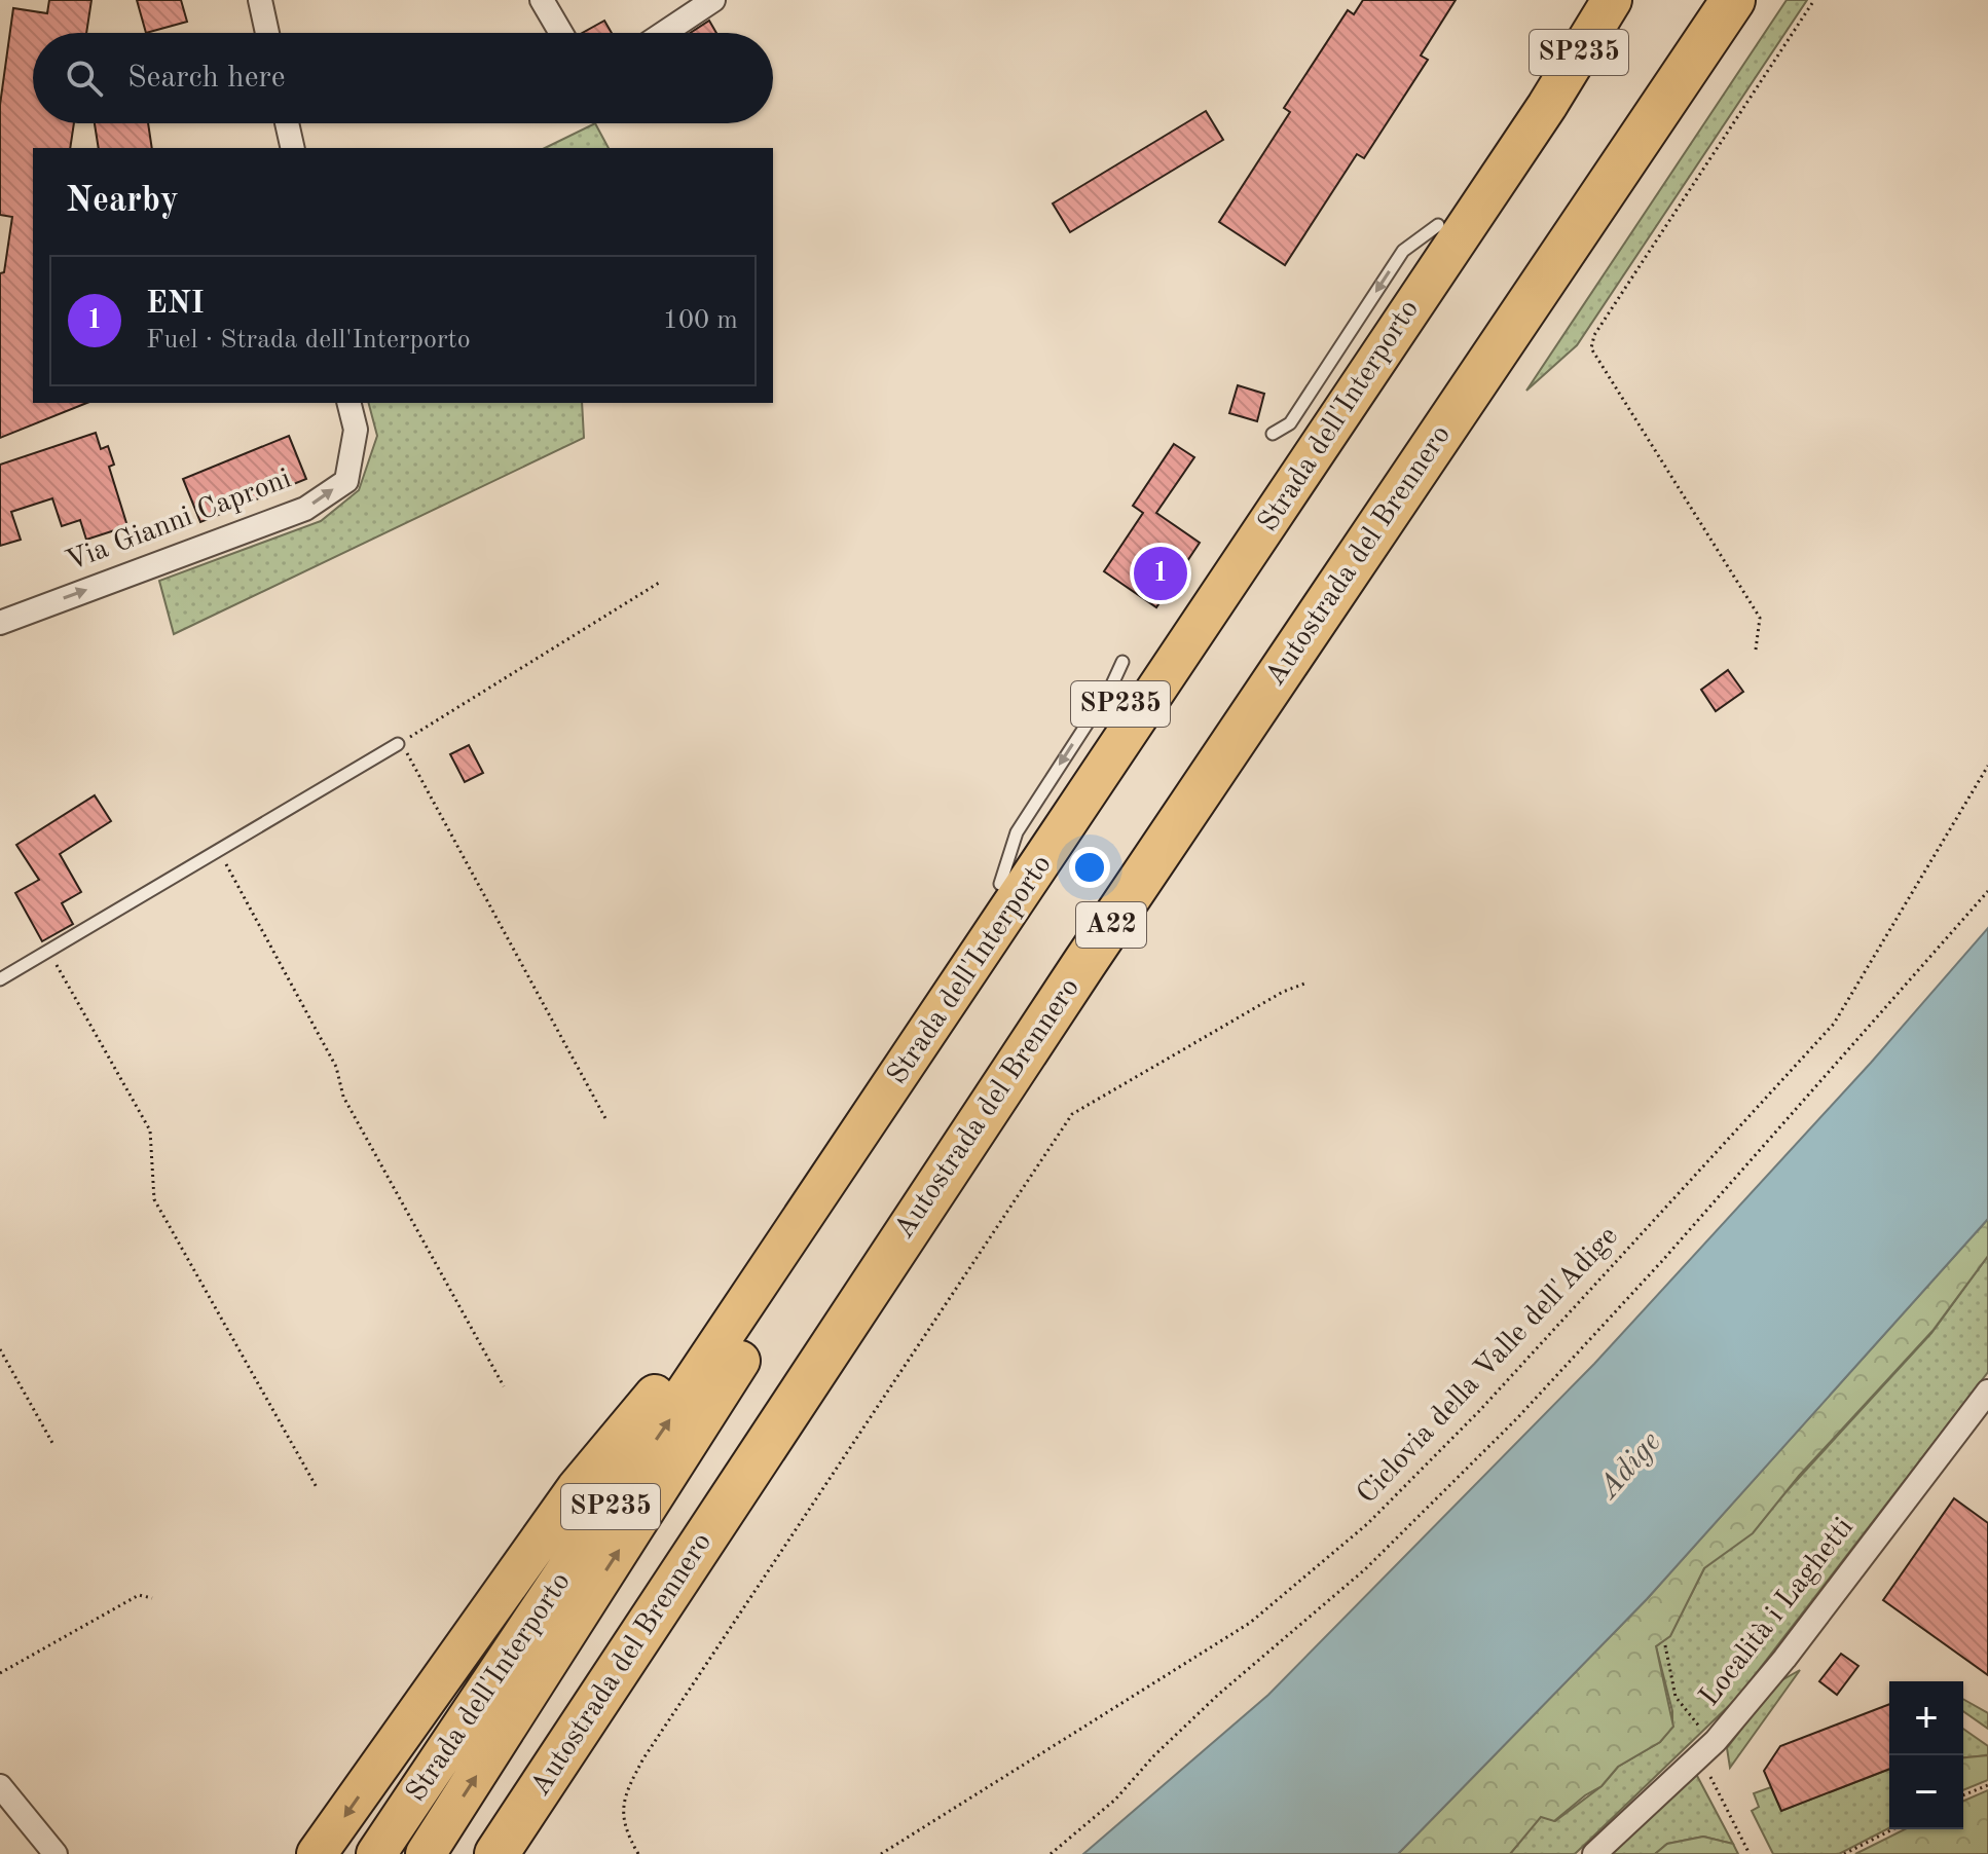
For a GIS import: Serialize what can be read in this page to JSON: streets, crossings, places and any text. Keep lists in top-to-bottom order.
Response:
{
  "streets": {
    "highway": [
      "SP235",
      "Strada dell'Interporto",
      "Autostrada del Brennero",
      "A22"
    ],
    "street": ["Via Gianni Caproni", "Località i Laghetti"],
    "path": ["Ciclovia della Valle dell'Adige"]
  },
  "one_way": ["Via Gianni Caproni"],
  "water": ["Adige"],
  "page": {
    "search": "Search here",
    "heading": "Nearby",
    "list": [
      {
        "mark": "1",
        "name": "ENI",
        "note": "Fuel · Strada dell'Interporto",
        "value": "100 m"
      }
    ],
    "pins": "1",
    "map_buttons": ["+", "−"]
  }
}
